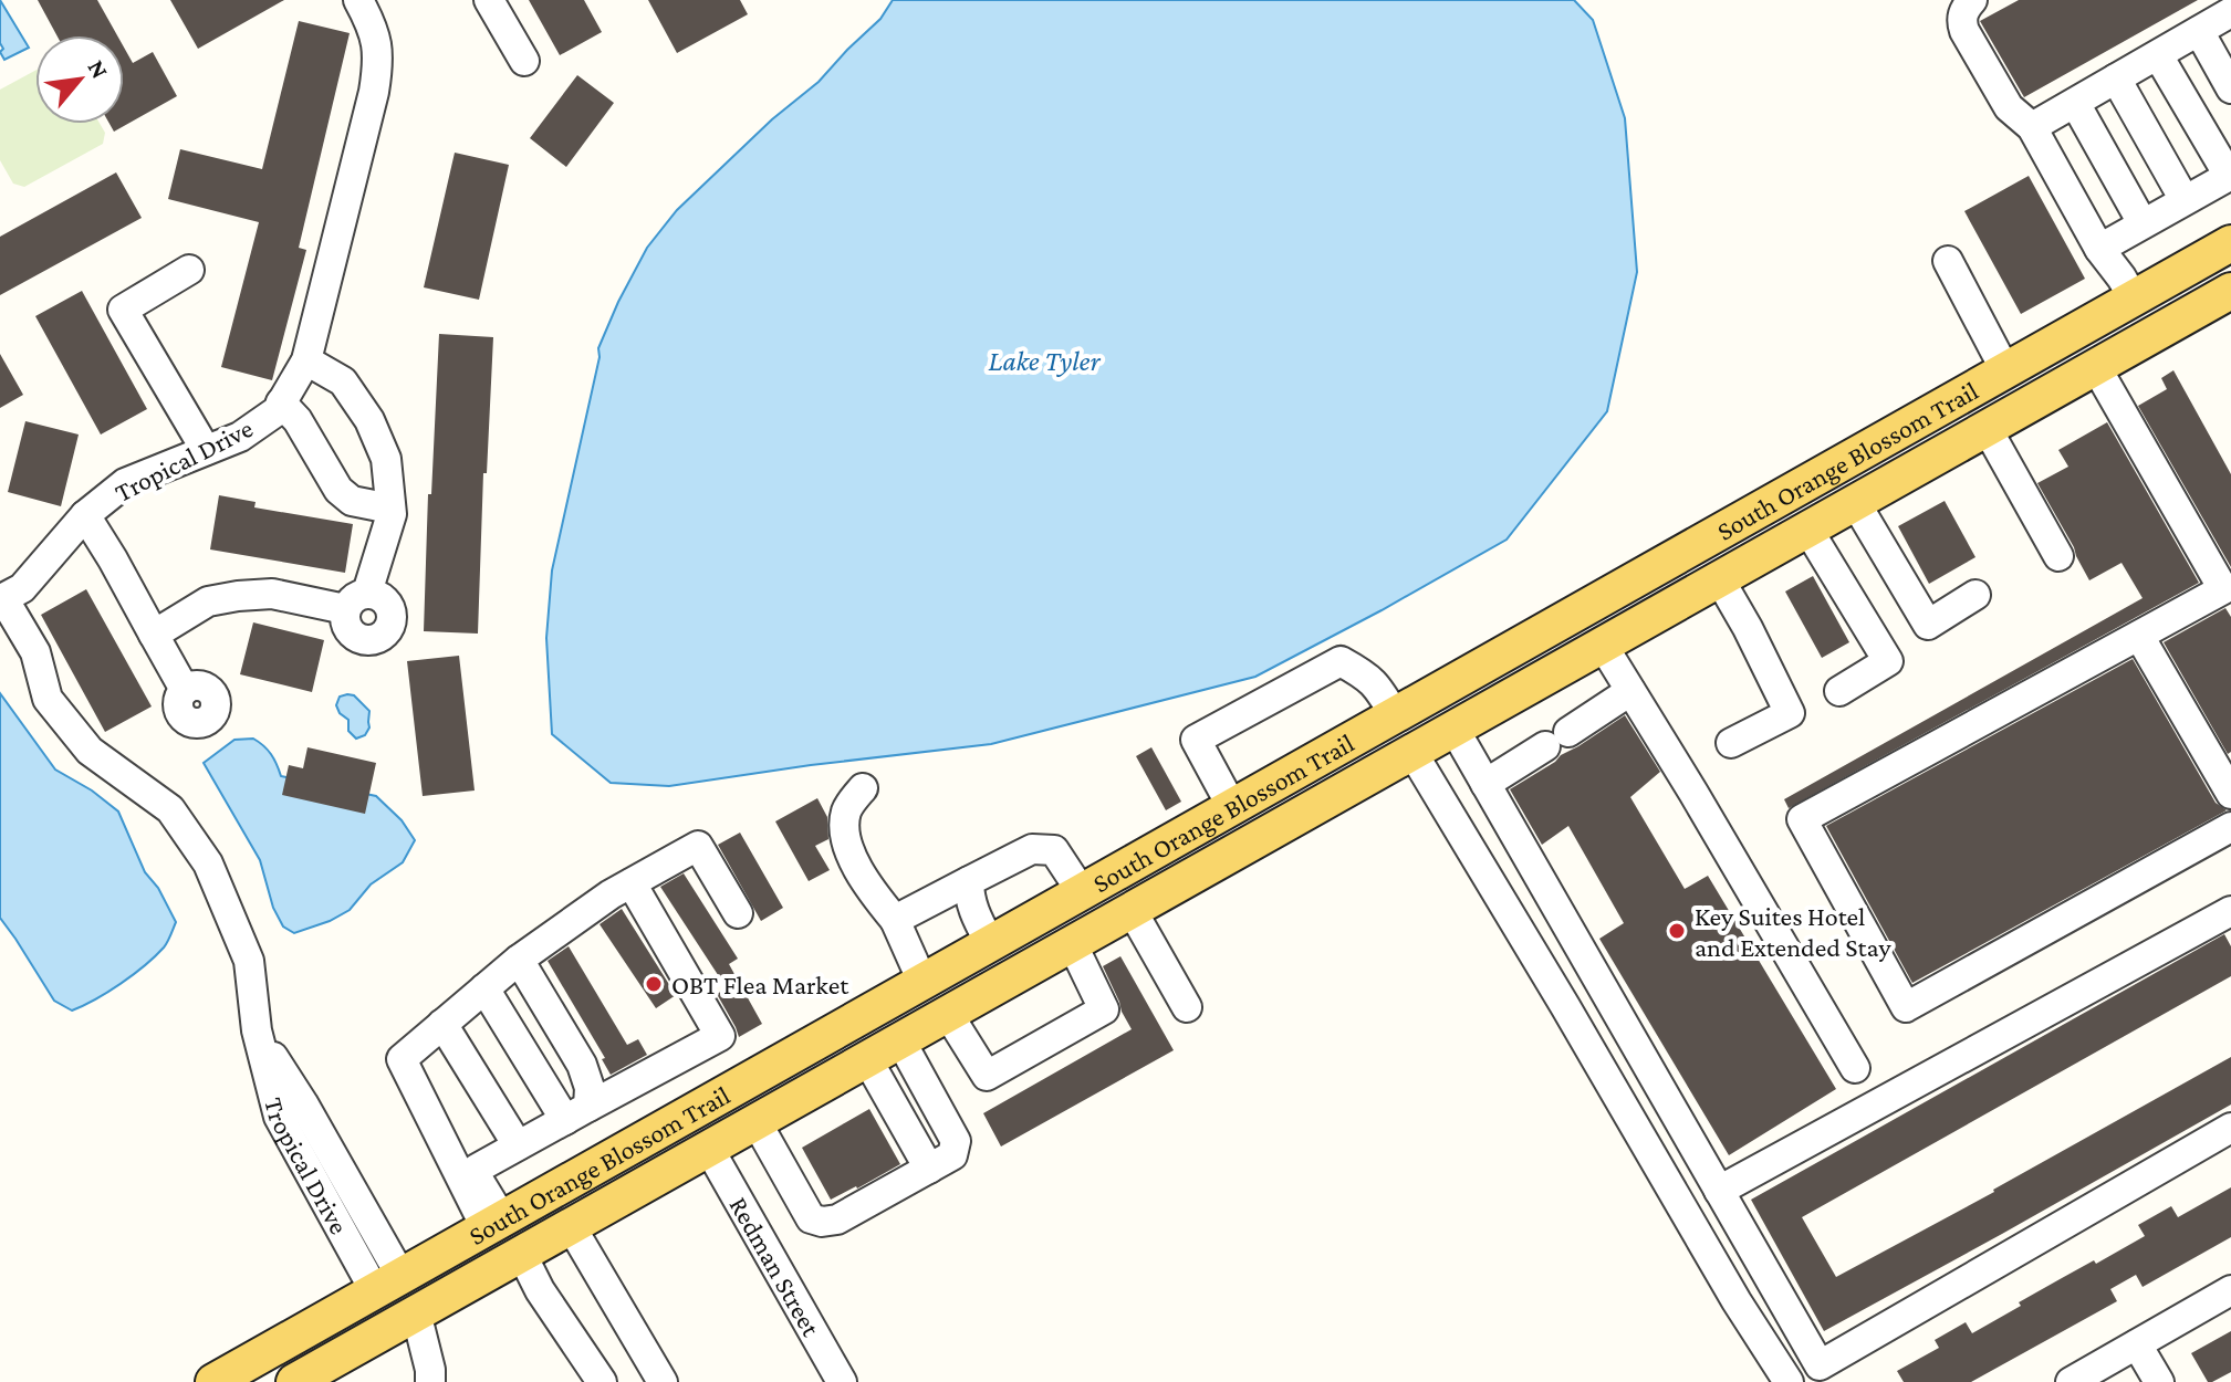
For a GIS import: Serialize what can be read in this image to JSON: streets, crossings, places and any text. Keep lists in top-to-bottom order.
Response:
{
  "streets": {
    "main road": ["South Orange Blossom Trail"],
    "street": ["Tropical Drive", "Redman Street"]
  },
  "crossings": [
    ["Tropical Drive", "South Orange Blossom Trail"],
    ["South Orange Blossom Trail", "Redman Street"]
  ],
  "water": ["Lake Tyler"],
  "places": ["Key Suites Hotel and Extended Stay", "OBT Flea Market"],
  "north": "top right"
}
